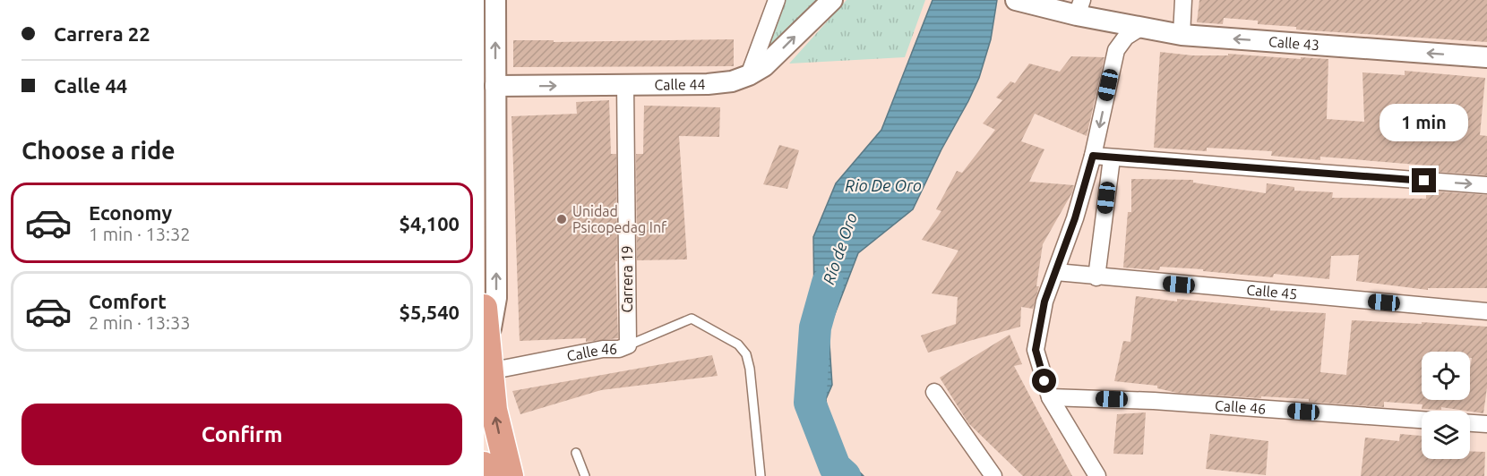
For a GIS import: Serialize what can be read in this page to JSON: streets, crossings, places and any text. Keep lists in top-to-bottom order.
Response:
{
  "streets": {
    "street": [
      "Calle 43",
      "Calle 44",
      "Carrera 19",
      "Calle 45",
      "Calle 46"
    ]
  },
  "crossings": [
    ["Calle 44", "Carrera 19"],
    ["Carrera 19", "Calle 46"]
  ],
  "one_way": ["Calle 44"],
  "water": ["Rio De Oro", "Río de Oro"],
  "places": ["Unidad Psicopedag Inf"],
  "page": {
    "banner": ["Carrera 22", "Calle 44"],
    "bubble": "1 min",
    "heading": "Choose a ride",
    "list": [
      {
        "name": "Economy",
        "note": "1 min · 13:32",
        "value": "$4,100"
      },
      {
        "name": "Comfort",
        "note": "2 min · 13:33",
        "value": "$5,540"
      }
    ],
    "buttons": "Confirm"
  }
}
